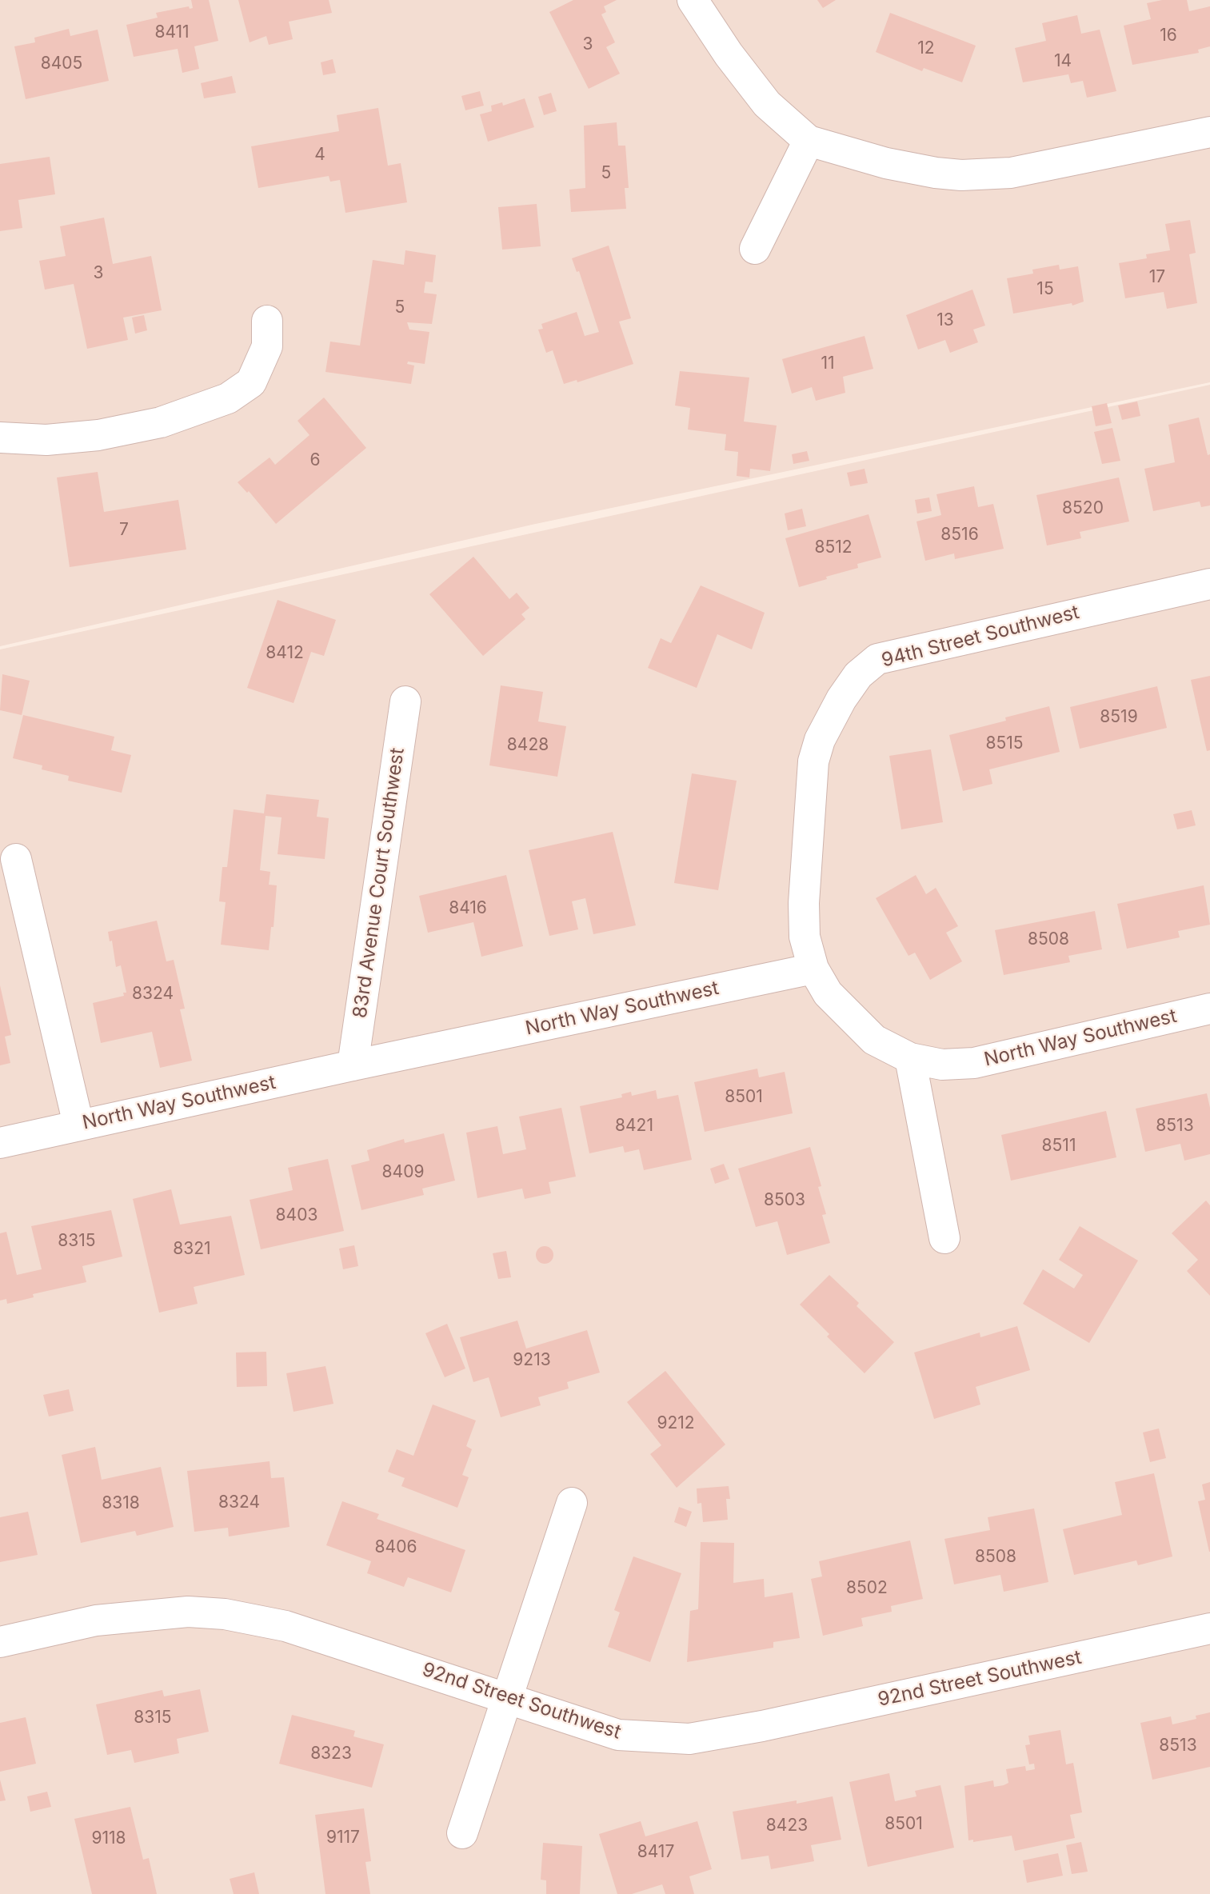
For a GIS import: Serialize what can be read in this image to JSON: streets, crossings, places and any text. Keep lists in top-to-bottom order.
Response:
{
  "streets": {
    "street": [
      "94th Street Southwest",
      "83rd Avenue Court Southwest",
      "North Way Southwest",
      "92nd Street Southwest"
    ]
  },
  "crossings": [
    ["94th Street Southwest", "North Way Southwest"],
    ["83rd Avenue Court Southwest", "North Way Southwest"]
  ],
  "house_numbers": [
    "8411",
    "16",
    "3",
    "12",
    "14",
    "8405",
    "4",
    "5",
    "3",
    "17",
    "15",
    "5",
    "13",
    "11",
    "6",
    "8520",
    "7",
    "8516",
    "8512",
    "8412",
    "8519",
    "8515",
    "8428",
    "8416",
    "8508",
    "8324",
    "8501",
    "8421",
    "8513",
    "8511",
    "8409",
    "8503",
    "8403",
    "8315",
    "8321",
    "9213",
    "9212",
    "8324",
    "8318",
    "8406",
    "8508",
    "8502",
    "8315",
    "8513",
    "8323",
    "8501",
    "8423",
    "9117",
    "9118",
    "8417"
  ]
}
